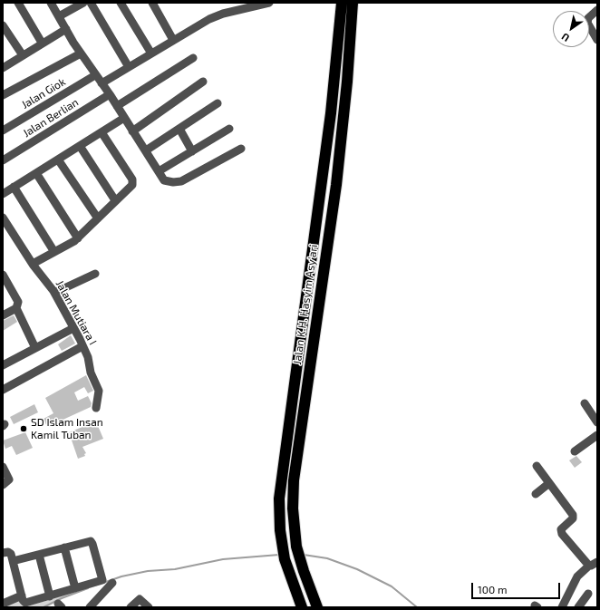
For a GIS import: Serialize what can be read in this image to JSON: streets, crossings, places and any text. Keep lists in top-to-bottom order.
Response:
{
  "streets": {
    "highway": ["Jalan K.H. Hasyim Asy'ari"],
    "street": ["Jalan Giok", "Jalan Berlian", "Jalan Mutiara I"]
  },
  "places": ["SD Islam Insan Kamil Tuban"],
  "scale_bar": "100 m",
  "north": "bottom left"
}
